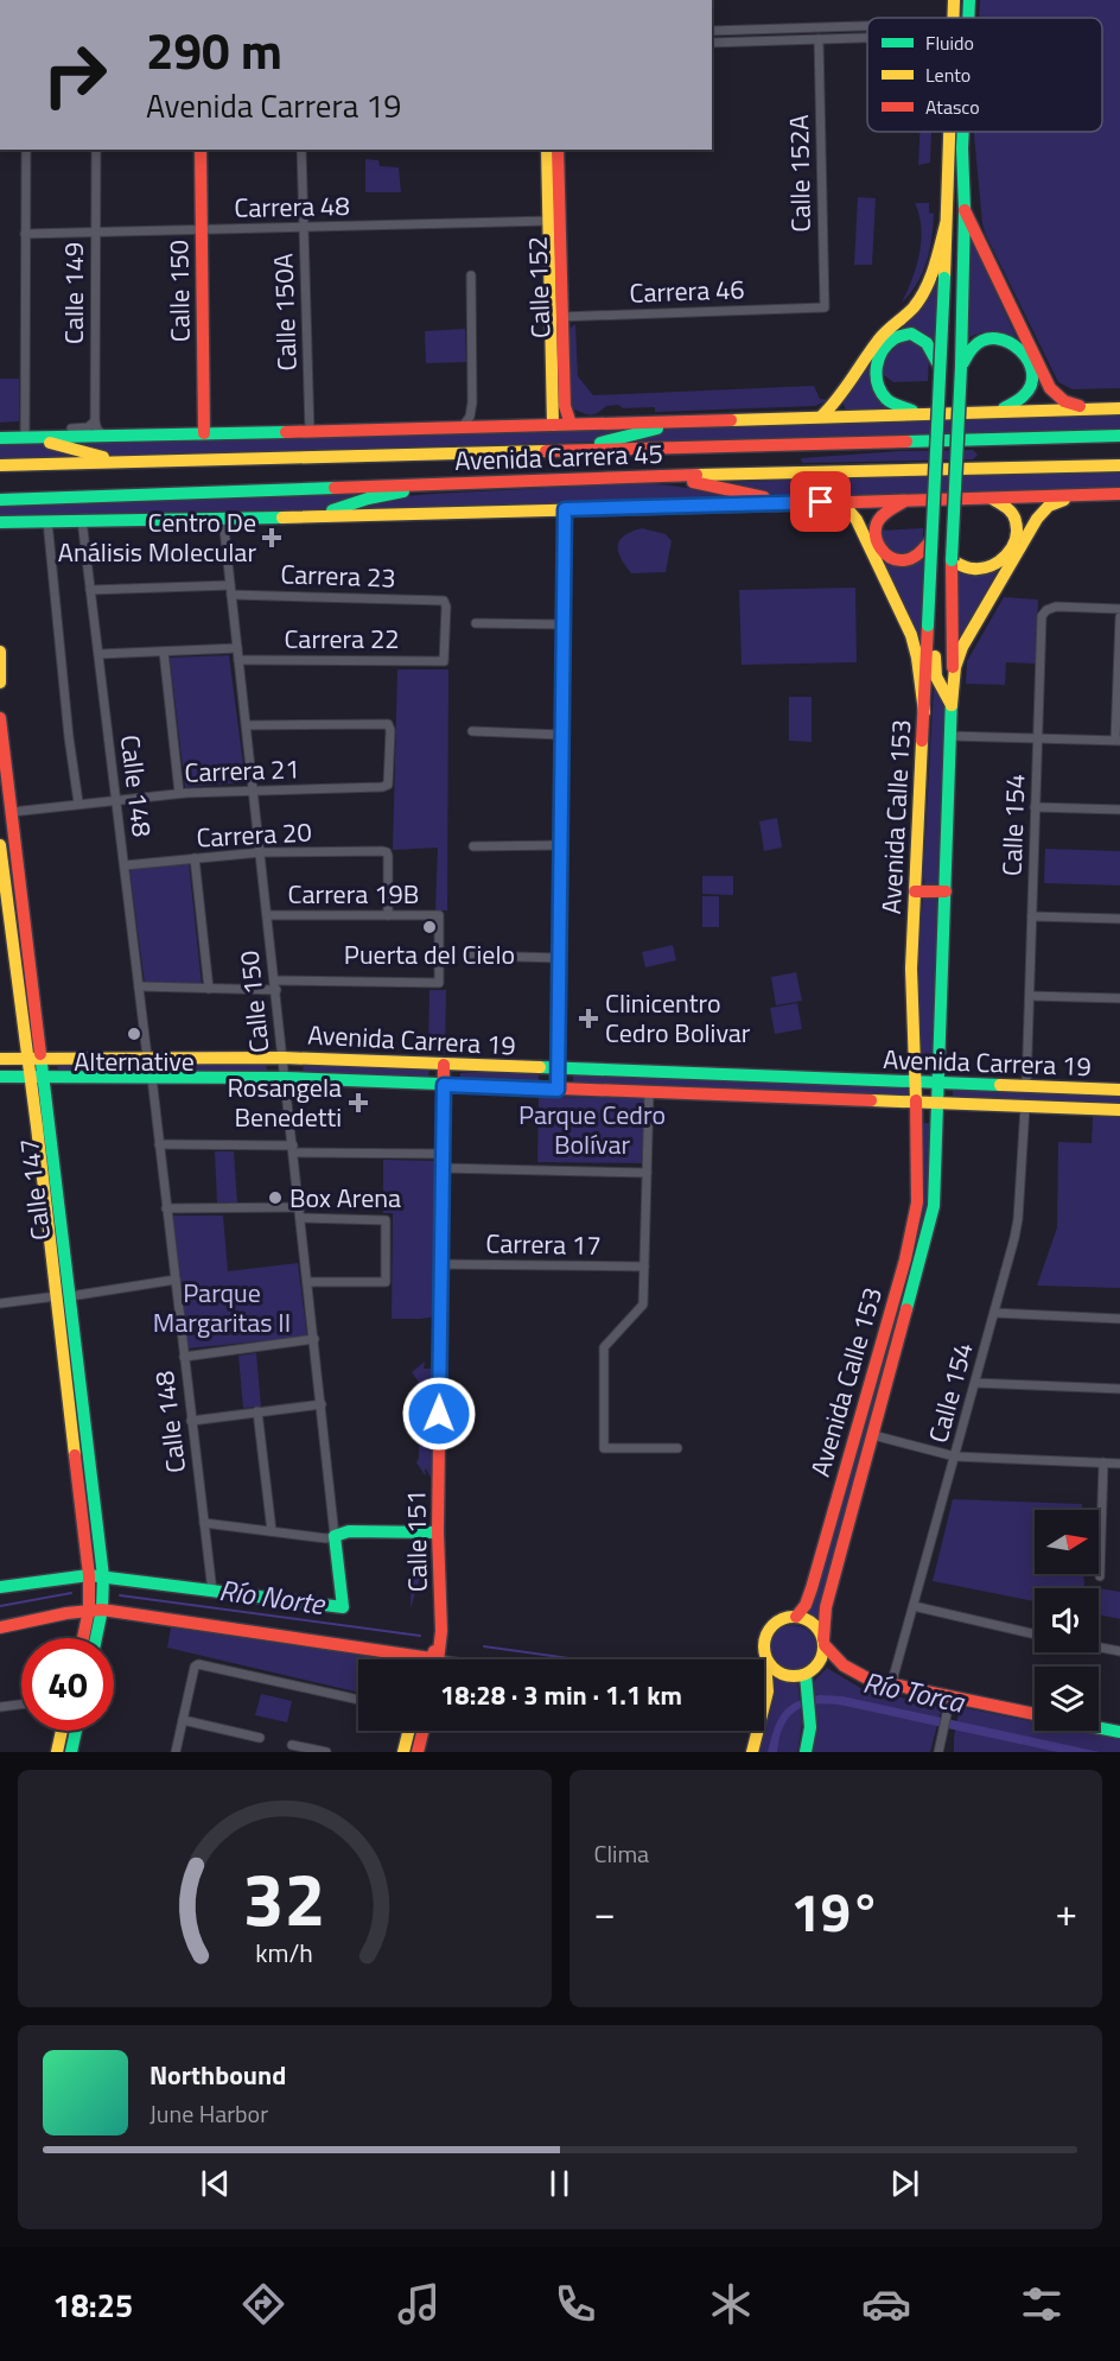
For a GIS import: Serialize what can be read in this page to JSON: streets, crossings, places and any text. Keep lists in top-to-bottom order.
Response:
{
  "streets": {
    "main road": [
      "Calle 152",
      "Calle 150",
      "Avenida Carrera 45",
      "Avenida Calle 153",
      "Avenida Carrera 19",
      "Calle 147",
      "Calle 151"
    ],
    "street": [
      "Calle 152A",
      "Carrera 48",
      "Carrera 46",
      "Calle 149",
      "Calle 150A",
      "Carrera 23",
      "Carrera 22",
      "Carrera 21",
      "Calle 148",
      "Calle 154",
      "Carrera 20",
      "Carrera 19B",
      "Carrera 17"
    ]
  },
  "crossings": [
    ["Calle 152A", "Carrera 46"],
    ["Carrera 48", "Calle 152"],
    ["Carrera 48", "Calle 150"],
    ["Carrera 48", "Calle 149"],
    ["Carrera 48", "Calle 150A"],
    ["Calle 152", "Carrera 46"],
    ["Calle 152", "Avenida Carrera 45"],
    ["Calle 150", "Avenida Carrera 45"],
    ["Calle 150", "Carrera 23"],
    ["Calle 150", "Carrera 22"],
    ["Calle 150", "Carrera 21"],
    ["Calle 150", "Calle 148"],
    ["Calle 150", "Carrera 20"],
    ["Calle 150", "Carrera 19B"],
    ["Calle 150", "Avenida Carrera 19"],
    ["Calle 150A", "Avenida Carrera 45"],
    ["Avenida Carrera 45", "Calle 148"],
    ["Carrera 23", "Carrera 22"],
    ["Carrera 23", "Calle 148"],
    ["Carrera 21", "Calle 148"],
    ["Carrera 21", "Calle 147"],
    ["Calle 148", "Carrera 20"],
    ["Calle 148", "Avenida Carrera 19"],
    ["Avenida Calle 153", "Avenida Carrera 19"],
    ["Calle 154", "Avenida Carrera 19"],
    ["Carrera 20", "Carrera 19B"],
    ["Avenida Carrera 19", "Calle 147"],
    ["Avenida Carrera 19", "Calle 151"],
    ["Carrera 17", "Calle 151"]
  ],
  "water": ["Río Norte", "Río Torca"],
  "parks": ["Parque Cedro Bolívar", "Parque Margaritas II"],
  "places": {
    "health": ["Centro De Análisis Molecular", "Clinicentro Cedro Bolivar", "Rosangela Benedetti"],
    "other": ["Puerta del Cielo", "Alternative", "Box Arena"]
  },
  "legend": ["Fluido", "Lento", "Atasco"],
  "north": "right",
  "page": {
    "turn": ["290 m", "Avenida Carrera 19"],
    "limit": "40",
    "trip": "18:28 · 3 min · 1.1 km",
    "tile": "Clima",
    "heat": ["−", "19°", "+"],
    "song": ["Northbound", "June Harbor"],
    "tabs": "18:25",
    "gauge": ["32", "km/h"]
  }
}
